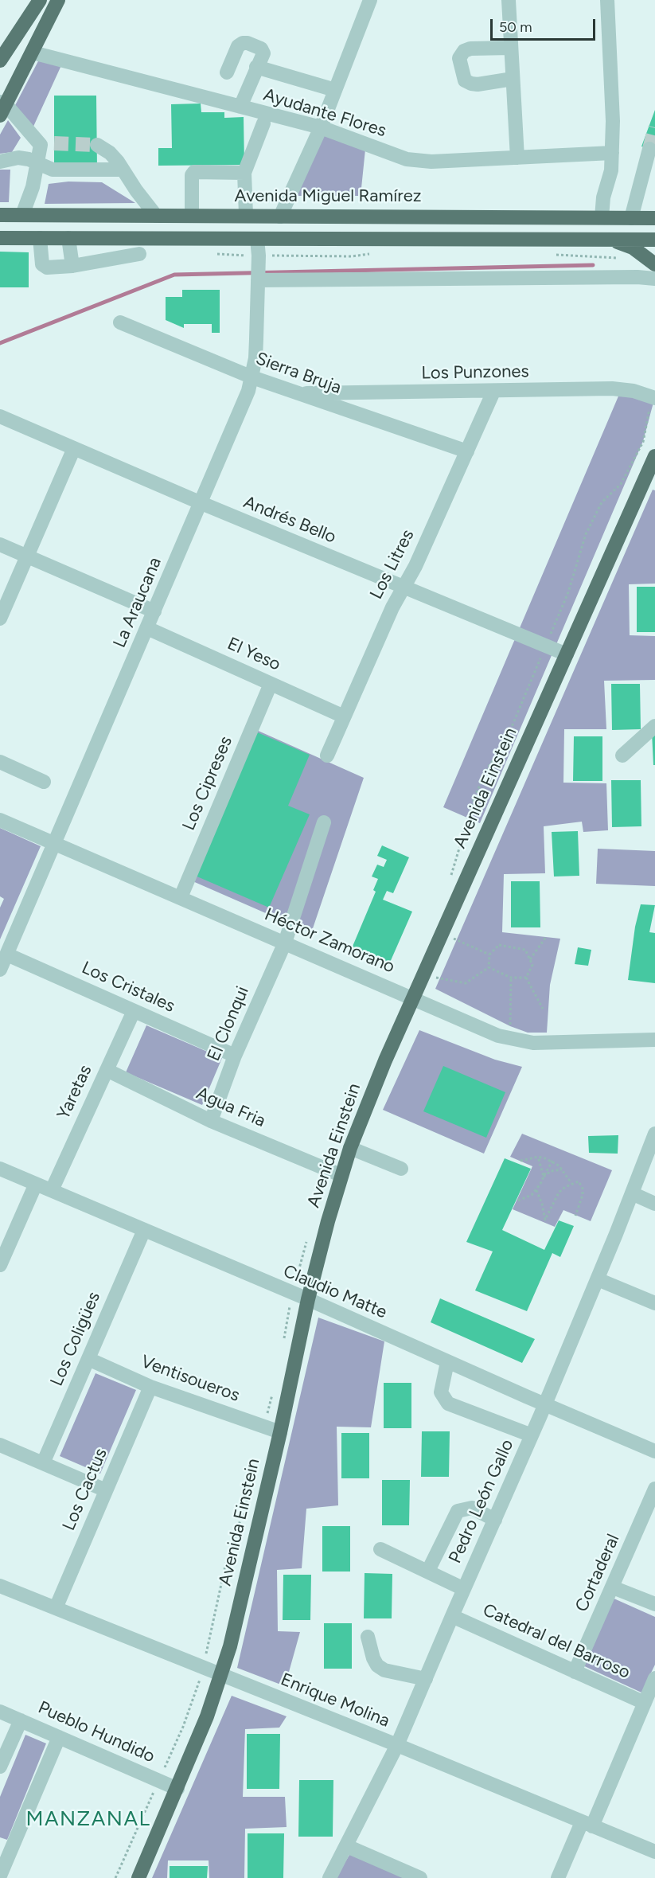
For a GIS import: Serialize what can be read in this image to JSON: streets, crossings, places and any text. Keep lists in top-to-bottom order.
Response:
{
  "streets": {
    "main road": ["Avenida Miguel Ramírez", "Avenida Einstein"],
    "street": [
      "Ayudante Flores",
      "Los Punzones",
      "Sierra Bruja",
      "Andrés Bello",
      "Los Litres",
      "La Araucana",
      "El Yeso",
      "Los Cipreses",
      "Héctor Zamorano",
      "Los Cristales",
      "El Clonqui",
      "Yaretas",
      "Agua Fria",
      "Claudio Matte",
      "Los Coligües",
      "Ventisoueros",
      "Los Cactus",
      "Pedro León Gallo",
      "Cortaderal",
      "Catedral del Barroso",
      "Enrique Molina",
      "Pueblo Hundido"
    ]
  },
  "crossings": [
    ["Los Punzones", "Sierra Bruja"],
    ["Los Punzones", "Los Litres"],
    ["Sierra Bruja", "Los Litres"],
    ["Sierra Bruja", "La Araucana"],
    ["Andrés Bello", "Los Litres"],
    ["Andrés Bello", "La Araucana"],
    ["Andrés Bello", "Avenida Einstein"],
    ["Los Litres", "El Yeso"],
    ["La Araucana", "El Yeso"],
    ["La Araucana", "Héctor Zamorano"],
    ["La Araucana", "Los Cristales"],
    ["El Yeso", "Los Cipreses"],
    ["Los Cipreses", "Héctor Zamorano"],
    ["Avenida Einstein", "Héctor Zamorano"],
    ["Avenida Einstein", "Agua Fria"],
    ["Avenida Einstein", "Claudio Matte"],
    ["Avenida Einstein", "Ventisoueros"],
    ["Avenida Einstein", "Enrique Molina"],
    ["Avenida Einstein", "Pueblo Hundido"],
    ["Héctor Zamorano", "El Clonqui"],
    ["Los Cristales", "El Clonqui"],
    ["Los Cristales", "Yaretas"],
    ["El Clonqui", "Agua Fria"],
    ["Yaretas", "Agua Fria"],
    ["Yaretas", "Claudio Matte"],
    ["Claudio Matte", "Los Coligües"],
    ["Claudio Matte", "Pedro León Gallo"],
    ["Los Coligües", "Ventisoueros"],
    ["Ventisoueros", "Los Cactus"],
    ["Los Cactus", "Enrique Molina"],
    ["Pedro León Gallo", "Catedral del Barroso"],
    ["Pedro León Gallo", "Enrique Molina"],
    ["Cortaderal", "Catedral del Barroso"]
  ],
  "districts": ["MANZANAL"],
  "scale_bar": "50 m"
}
